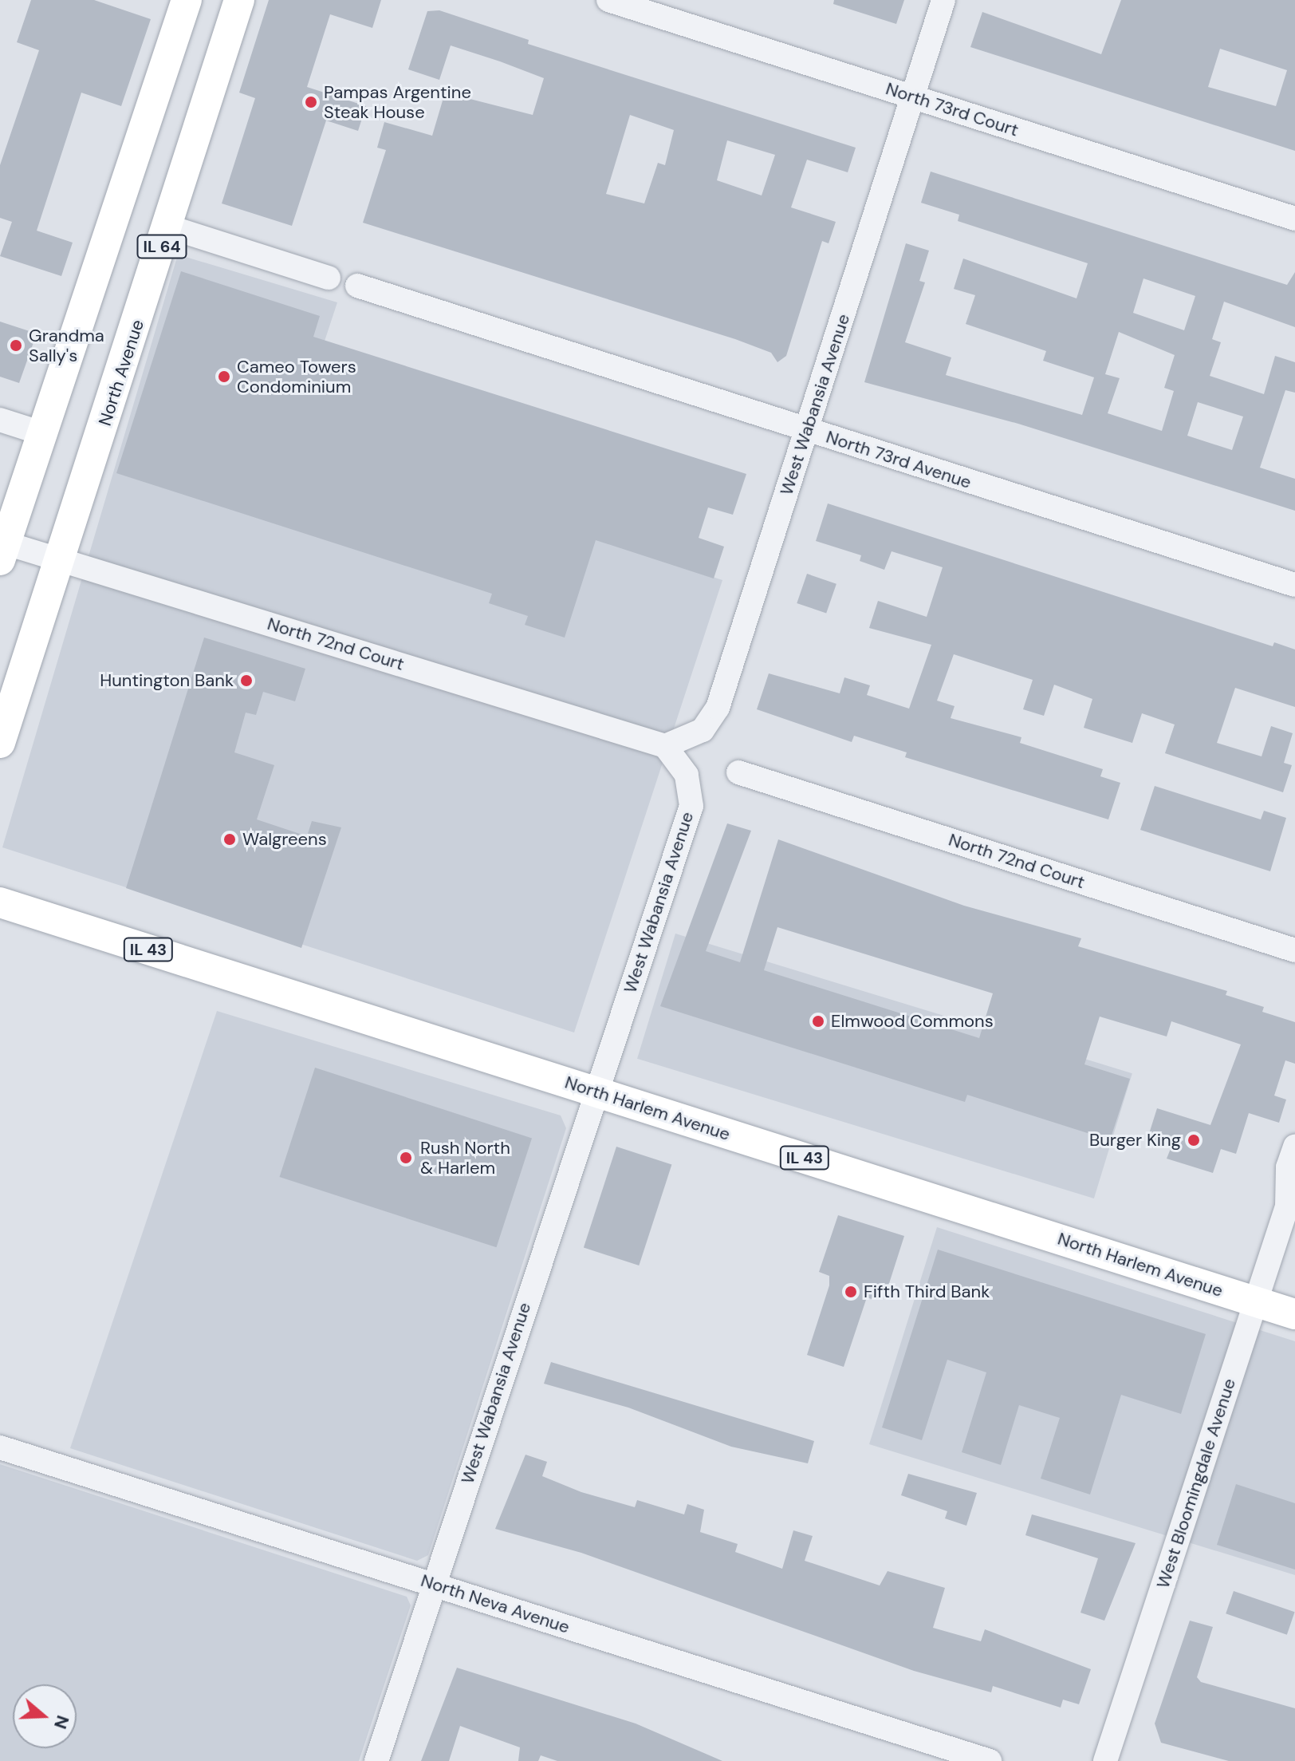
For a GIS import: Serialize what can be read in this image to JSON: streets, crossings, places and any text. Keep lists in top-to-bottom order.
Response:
{
  "streets": {
    "main road": [
      "IL 64",
      "North Avenue",
      "IL 43",
      "North Harlem Avenue"
    ],
    "street": [
      "North 73rd Court",
      "West Wabansia Avenue",
      "North 73rd Avenue",
      "North 72nd Court",
      "West Bloomingdale Avenue",
      "North Neva Avenue"
    ]
  },
  "crossings": [
    ["North 73rd Court", "West Wabansia Avenue"],
    ["IL 64", "North 72nd Court"],
    ["North Avenue", "North 72nd Court"],
    ["West Wabansia Avenue", "North 73rd Avenue"],
    ["West Wabansia Avenue", "North 72nd Court"],
    ["West Wabansia Avenue", "North Harlem Avenue"],
    ["West Wabansia Avenue", "North Neva Avenue"],
    ["North Harlem Avenue", "West Bloomingdale Avenue"]
  ],
  "places": [
    "Pampas Argentine Steak House",
    "Grandma Sally's",
    "Cameo Towers Condominium",
    "Huntington Bank",
    "Walgreens",
    "Elmwood Commons",
    "Burger King",
    "Rush North & Harlem",
    "Fifth Third Bank"
  ],
  "north": "right"
}
